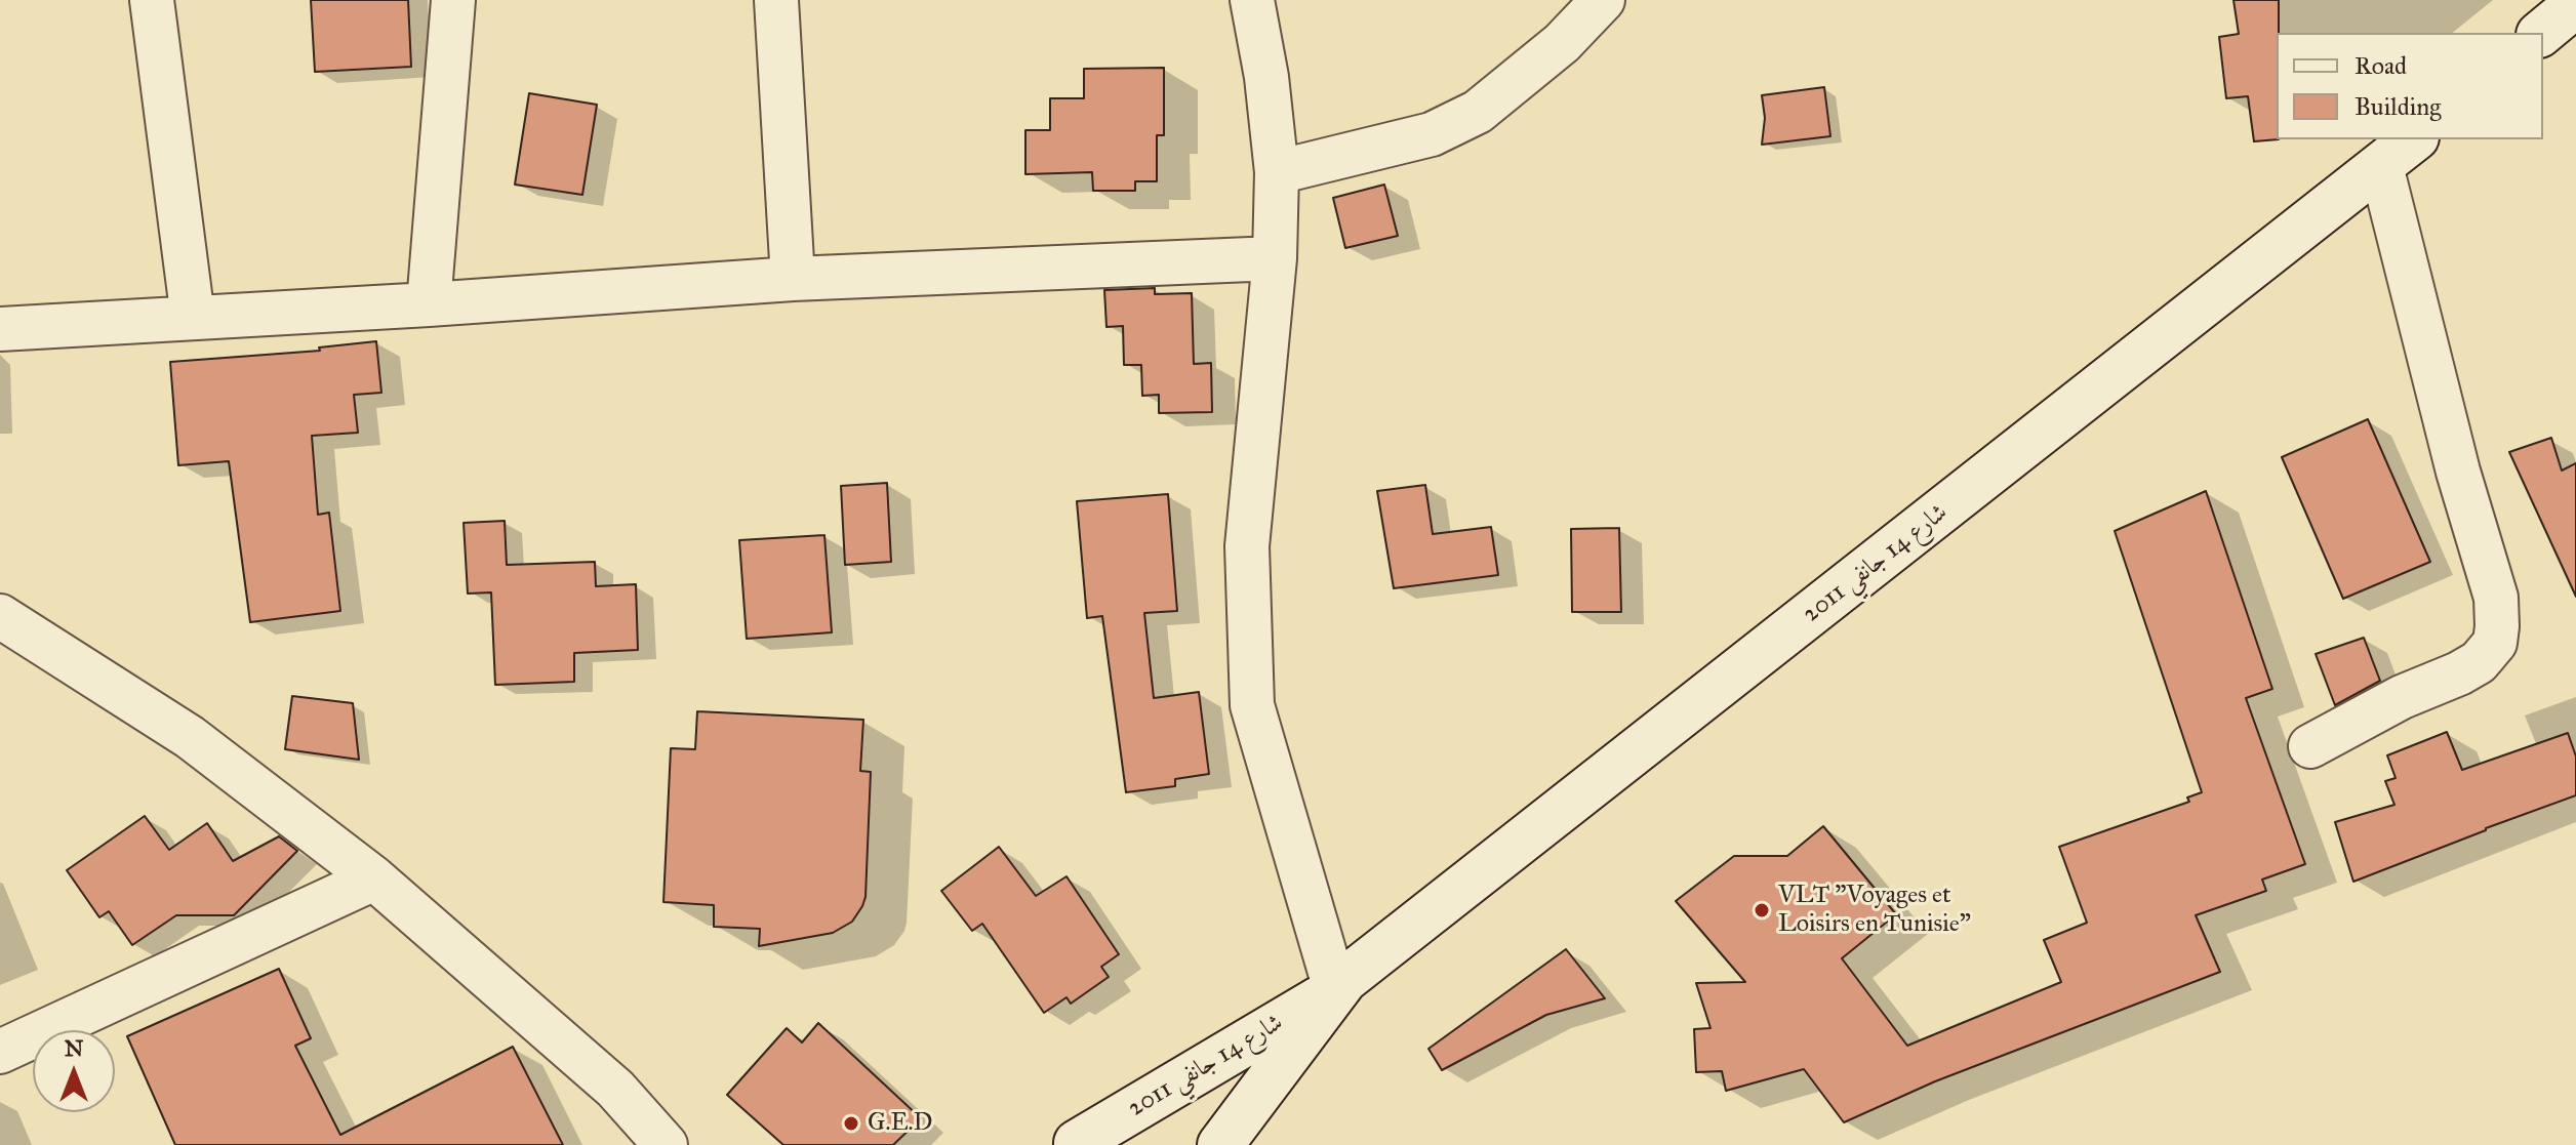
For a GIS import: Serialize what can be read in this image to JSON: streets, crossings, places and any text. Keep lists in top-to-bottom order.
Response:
{
  "streets": {
    "main road": ["شارع 14 جانفي 2011"]
  },
  "places": ["VLT \"Voyages et Loisirs en Tunisie\"", "G.E.D"],
  "legend": ["Road", "Building"],
  "north": "top"
}
